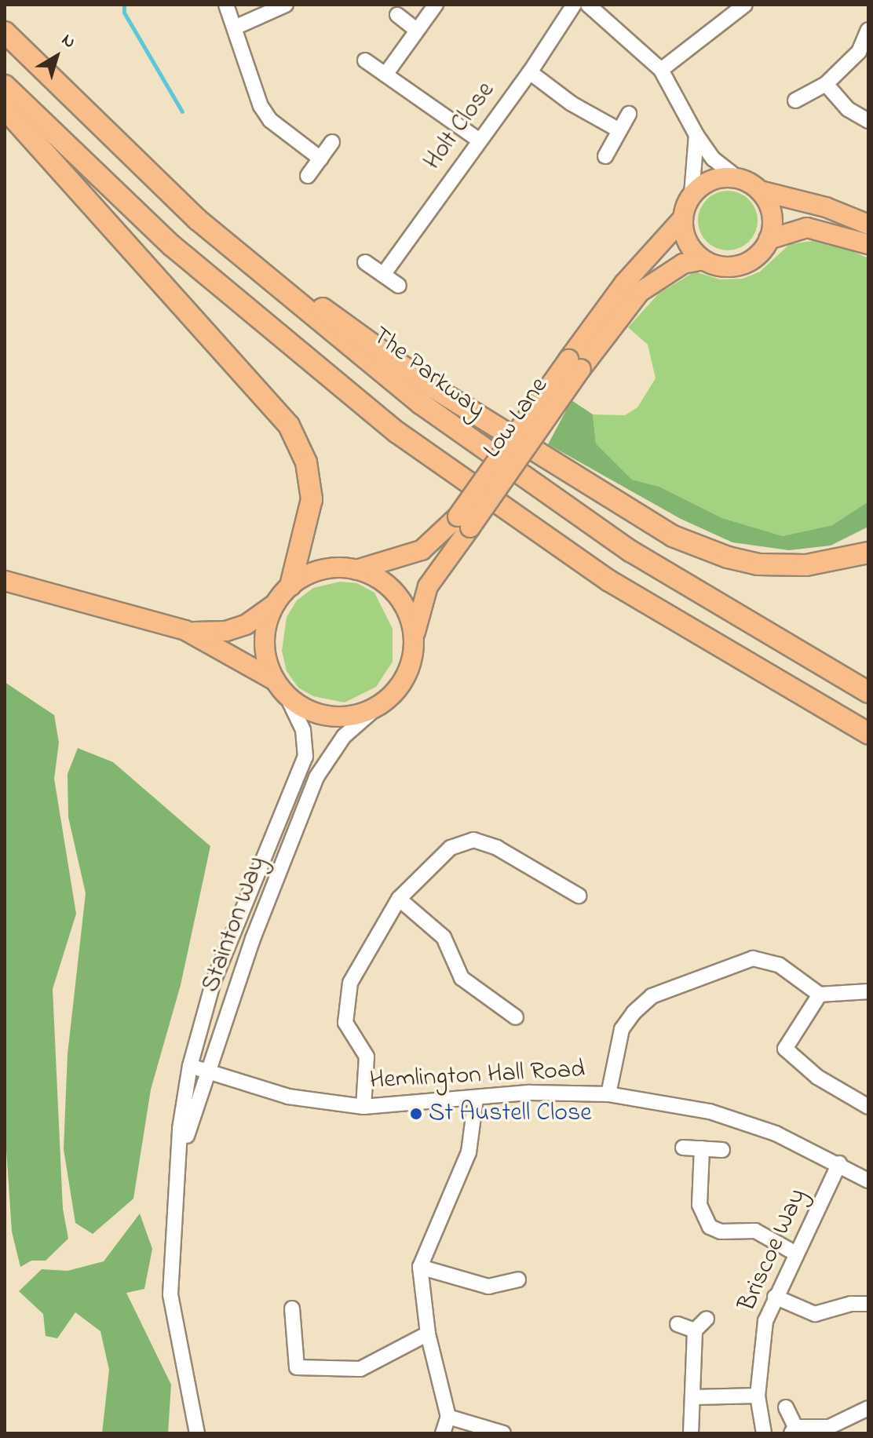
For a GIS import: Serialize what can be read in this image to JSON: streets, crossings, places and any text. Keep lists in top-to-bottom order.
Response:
{
  "streets": {
    "highway": ["The Parkway"],
    "main road": ["Low Lane"],
    "street": [
      "Holt Close",
      "Stainton Way",
      "Hemlington Hall Road",
      "Briscoe Way"
    ]
  },
  "crossings": [
    ["Low Lane", "Stainton Way"],
    ["Stainton Way", "Hemlington Hall Road"],
    ["Hemlington Hall Road", "Briscoe Way"]
  ],
  "places": ["St Austell Close"],
  "north": "top right"
}
